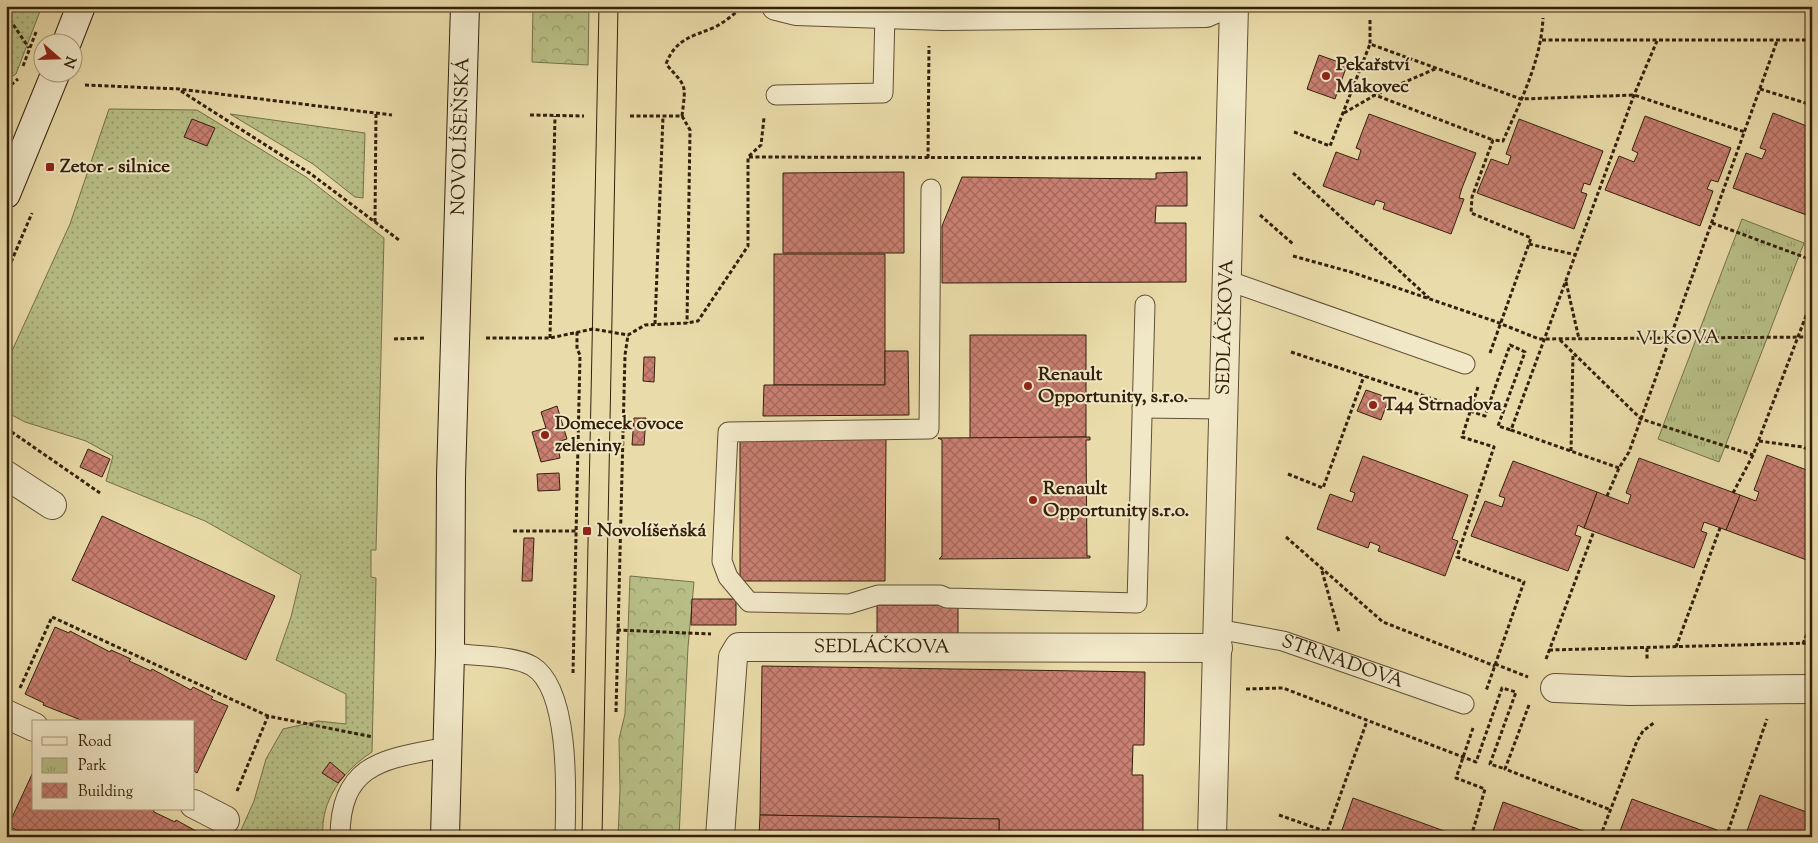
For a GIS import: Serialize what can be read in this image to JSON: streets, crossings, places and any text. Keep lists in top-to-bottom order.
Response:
{
  "streets": {
    "street": ["NOVOLÍŠEŇSKÁ", "SEDLÁČKOVA"],
    "lane": ["STRNADOVA"],
    "path": ["VLKOVA"]
  },
  "crossings": [
    ["SEDLÁČKOVA", "STRNADOVA"]
  ],
  "places": {
    "other": [
      "Pekařství Makovec",
      "Renault Opportunity, s.r.o.",
      "T44 Strnadova",
      "Domecek ovoce zeleniny",
      "Renault Opportunity s.r.o."
    ],
    "transit": ["Zetor - silnice", "Novolíšeňská"]
  },
  "legend": ["Road", "Park", "Building"],
  "north": "right"
}
